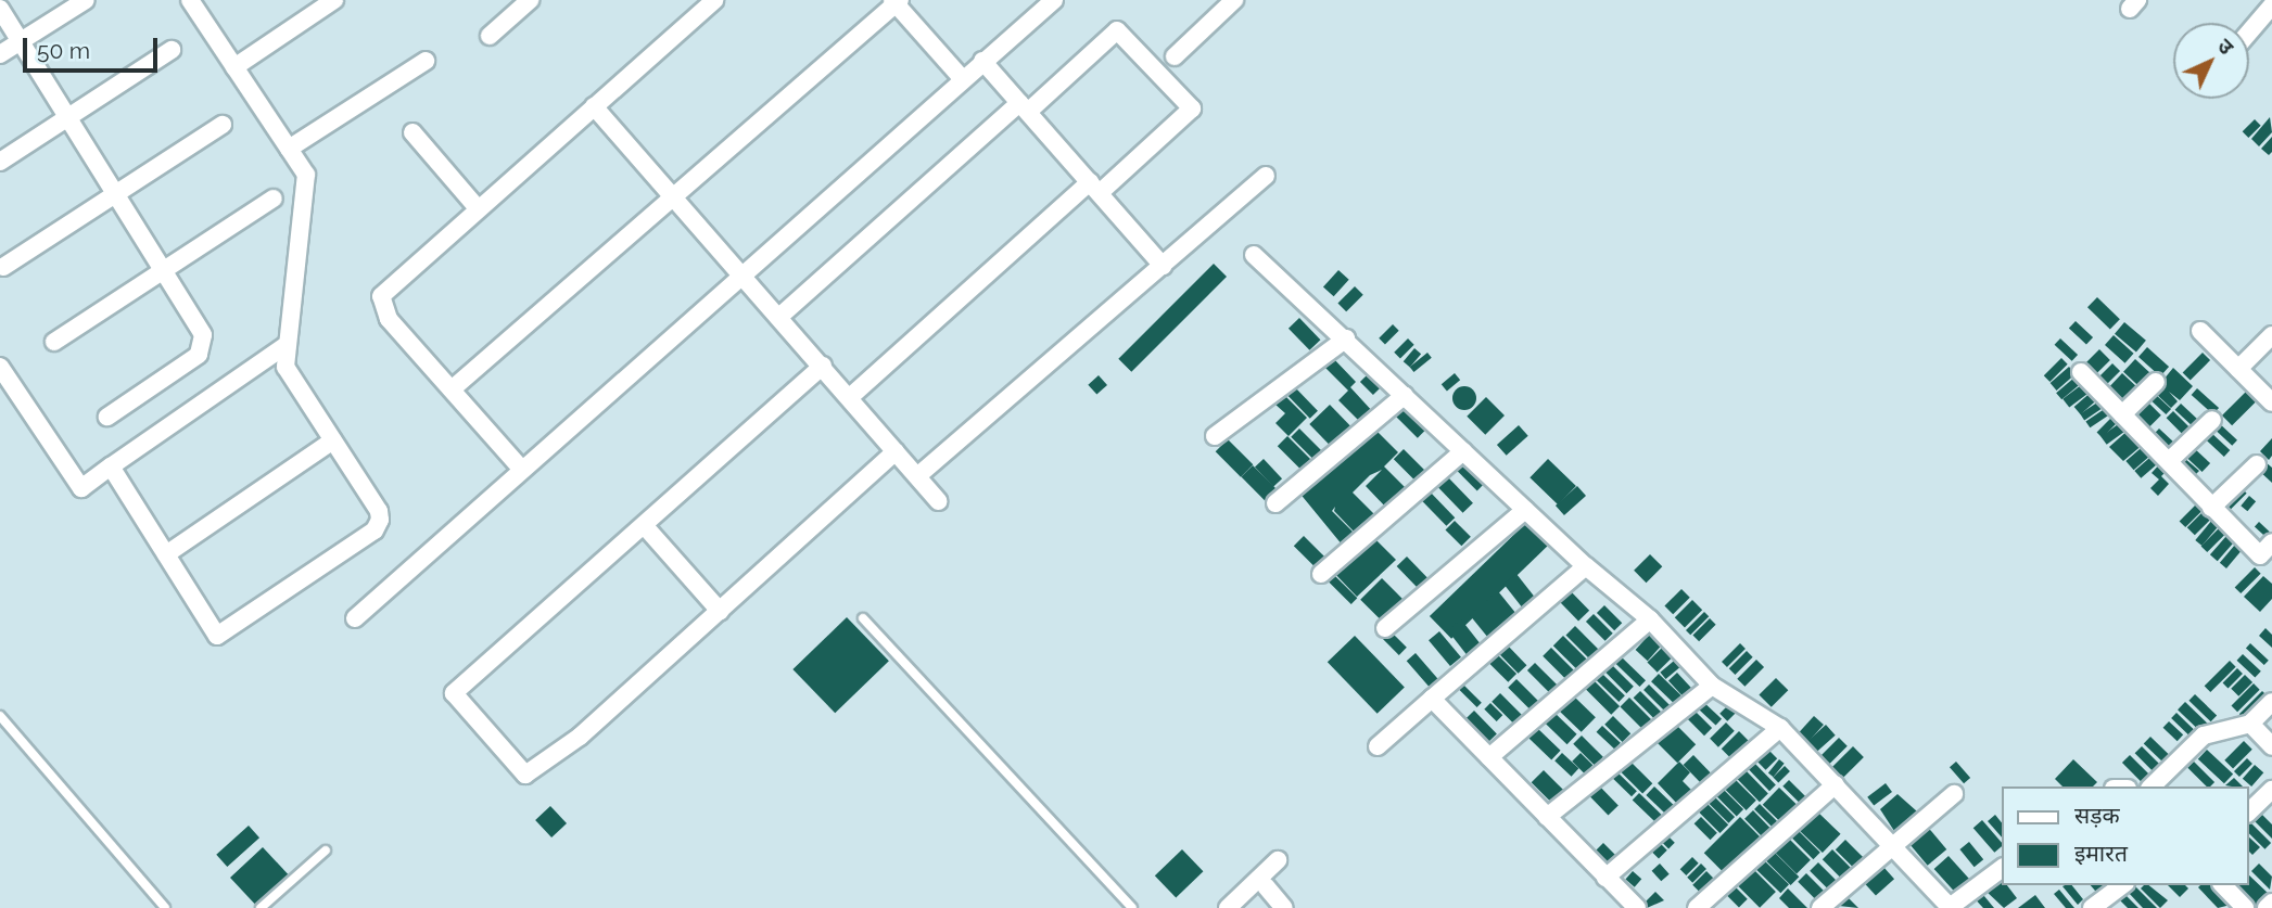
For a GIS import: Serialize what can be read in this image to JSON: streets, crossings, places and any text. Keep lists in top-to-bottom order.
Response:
{
  "legend": ["सड़क", "इमारत"],
  "scale_bar": "50 m",
  "north": "top right"
}
